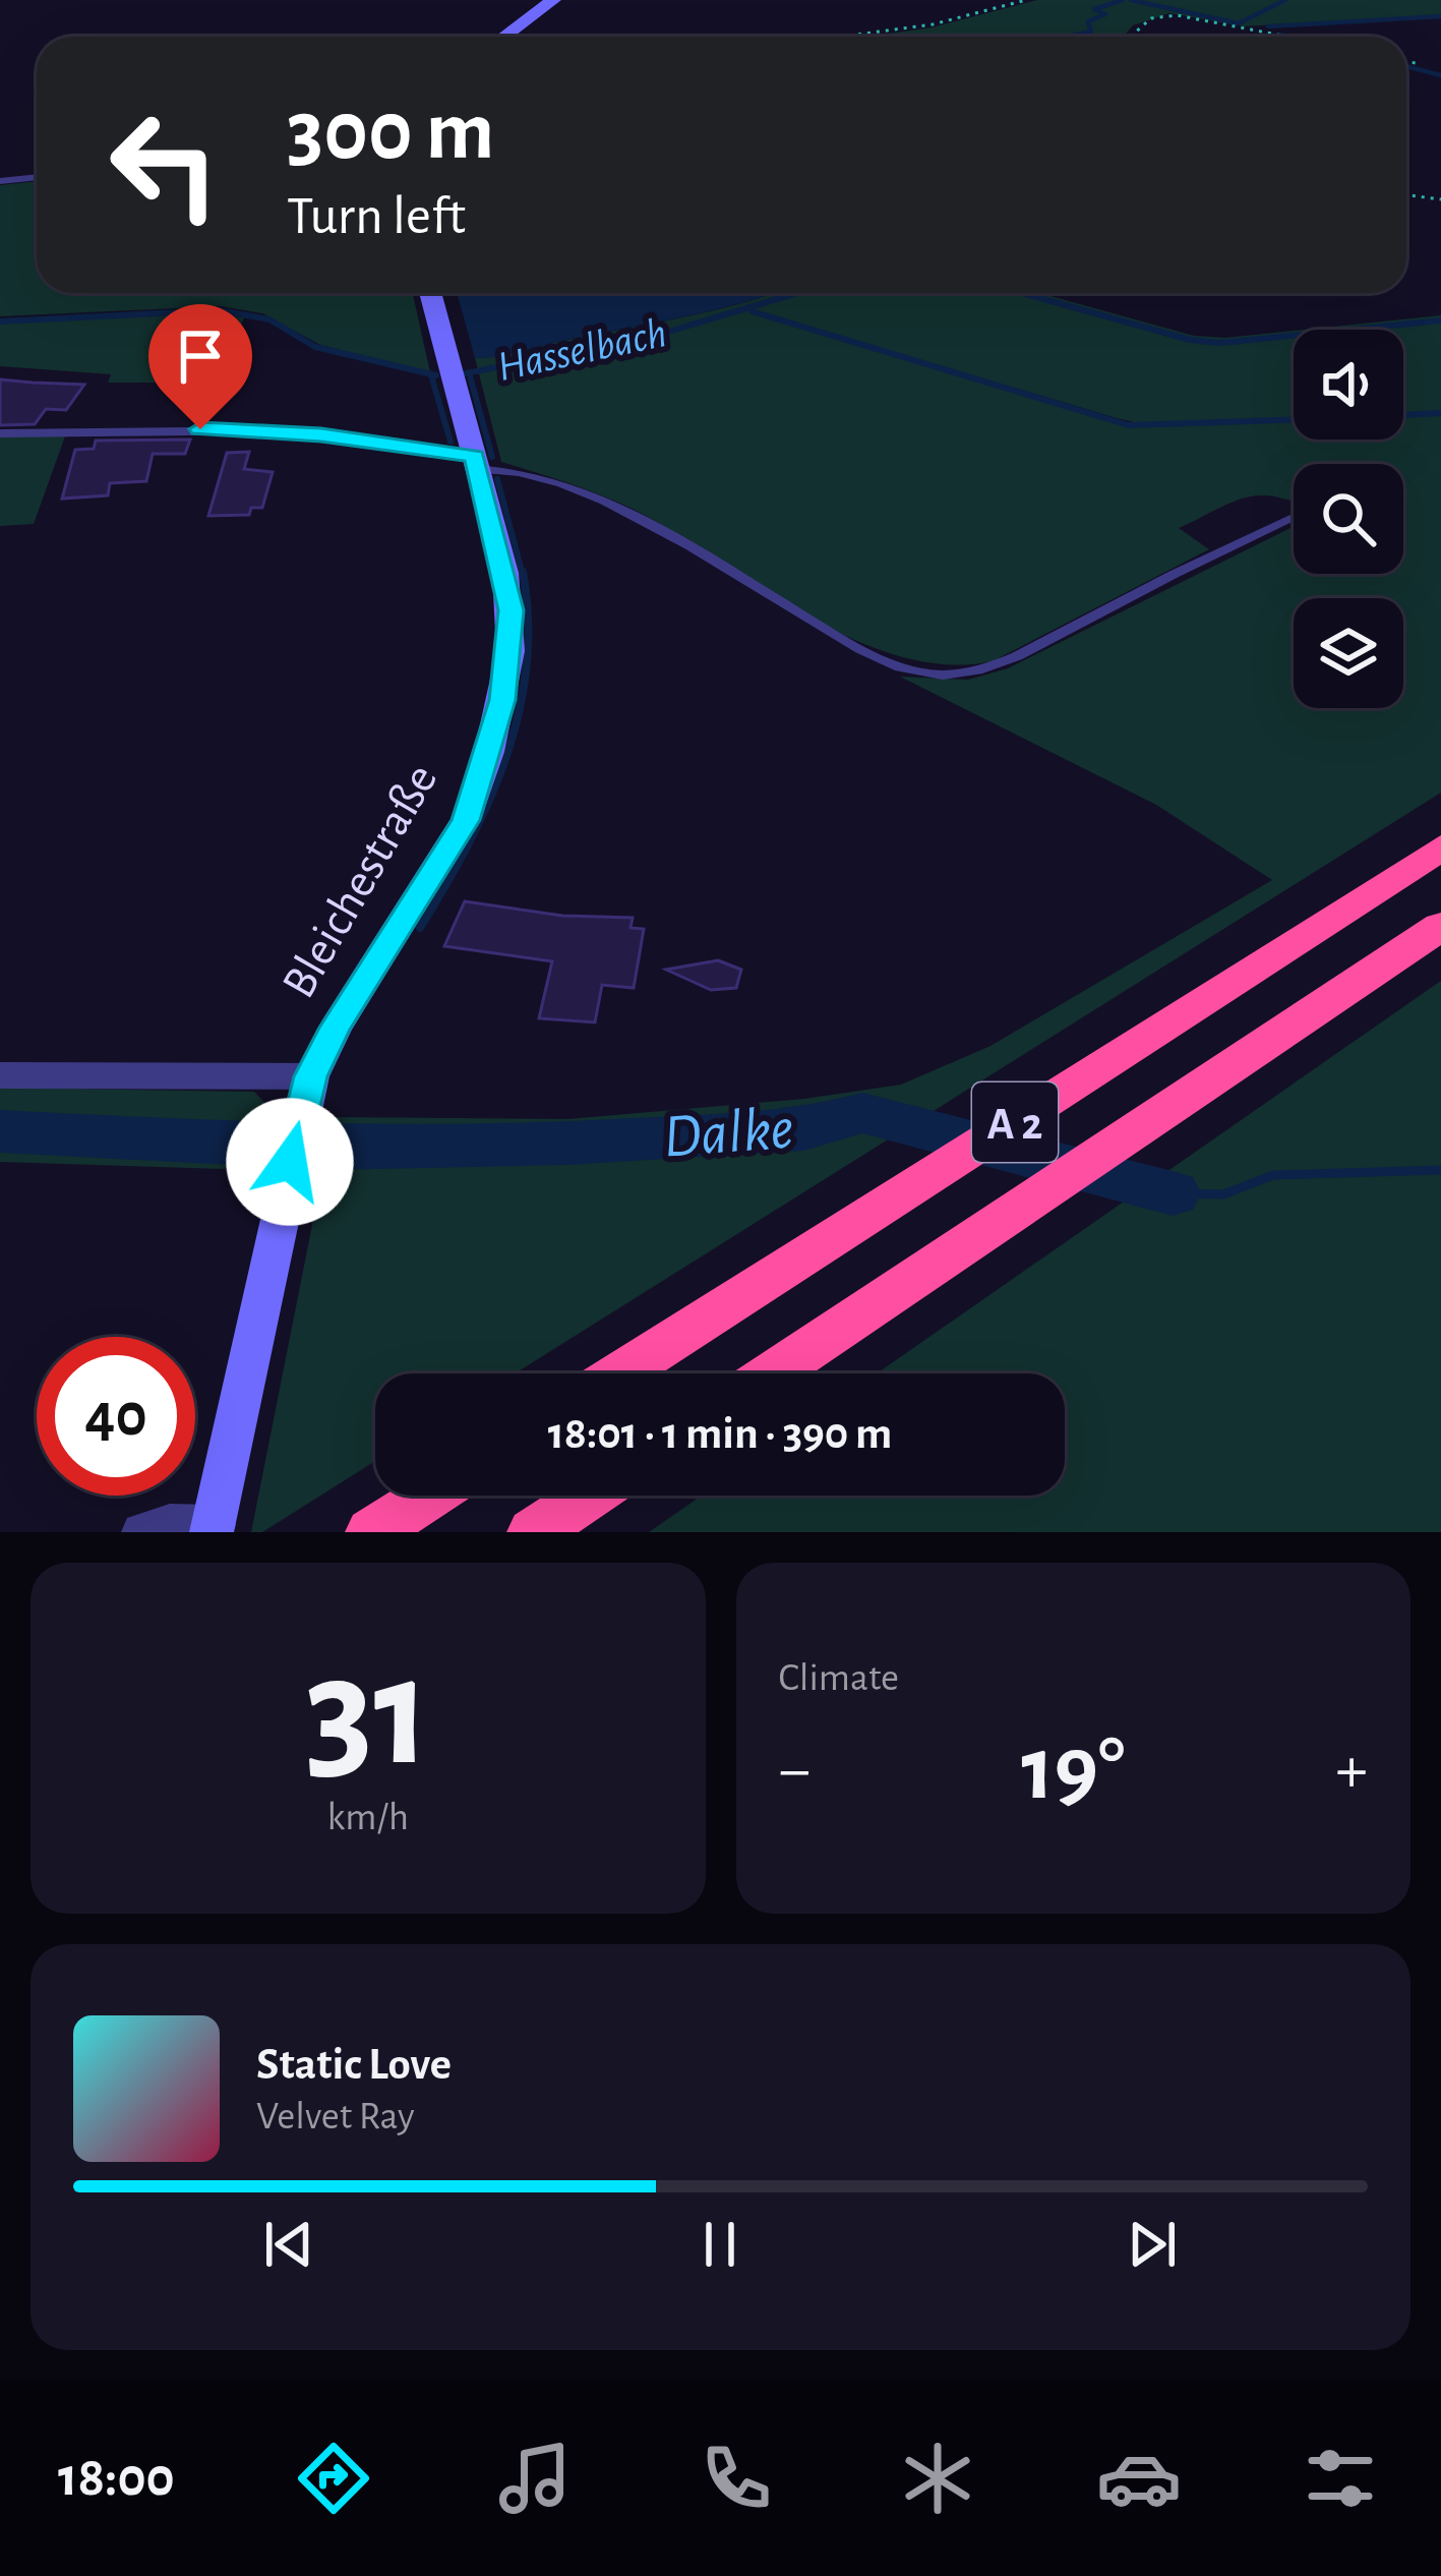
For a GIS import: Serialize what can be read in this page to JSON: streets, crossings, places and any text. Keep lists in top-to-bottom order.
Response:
{
  "streets": {
    "highway": ["A 2"],
    "street": ["Bleichestraße"]
  },
  "water": ["Hasselbach", "Dalke"],
  "page": {
    "turn": ["300 m", "Turn left"],
    "limit": "40",
    "trip": "18:01 · 1 min · 390 m",
    "tile": [
      ["31", "km/h"],
      "Climate"
    ],
    "heat": ["−", "19°", "+"],
    "song": ["Static Love", "Velvet Ray"],
    "tabs": "18:00"
  }
}
